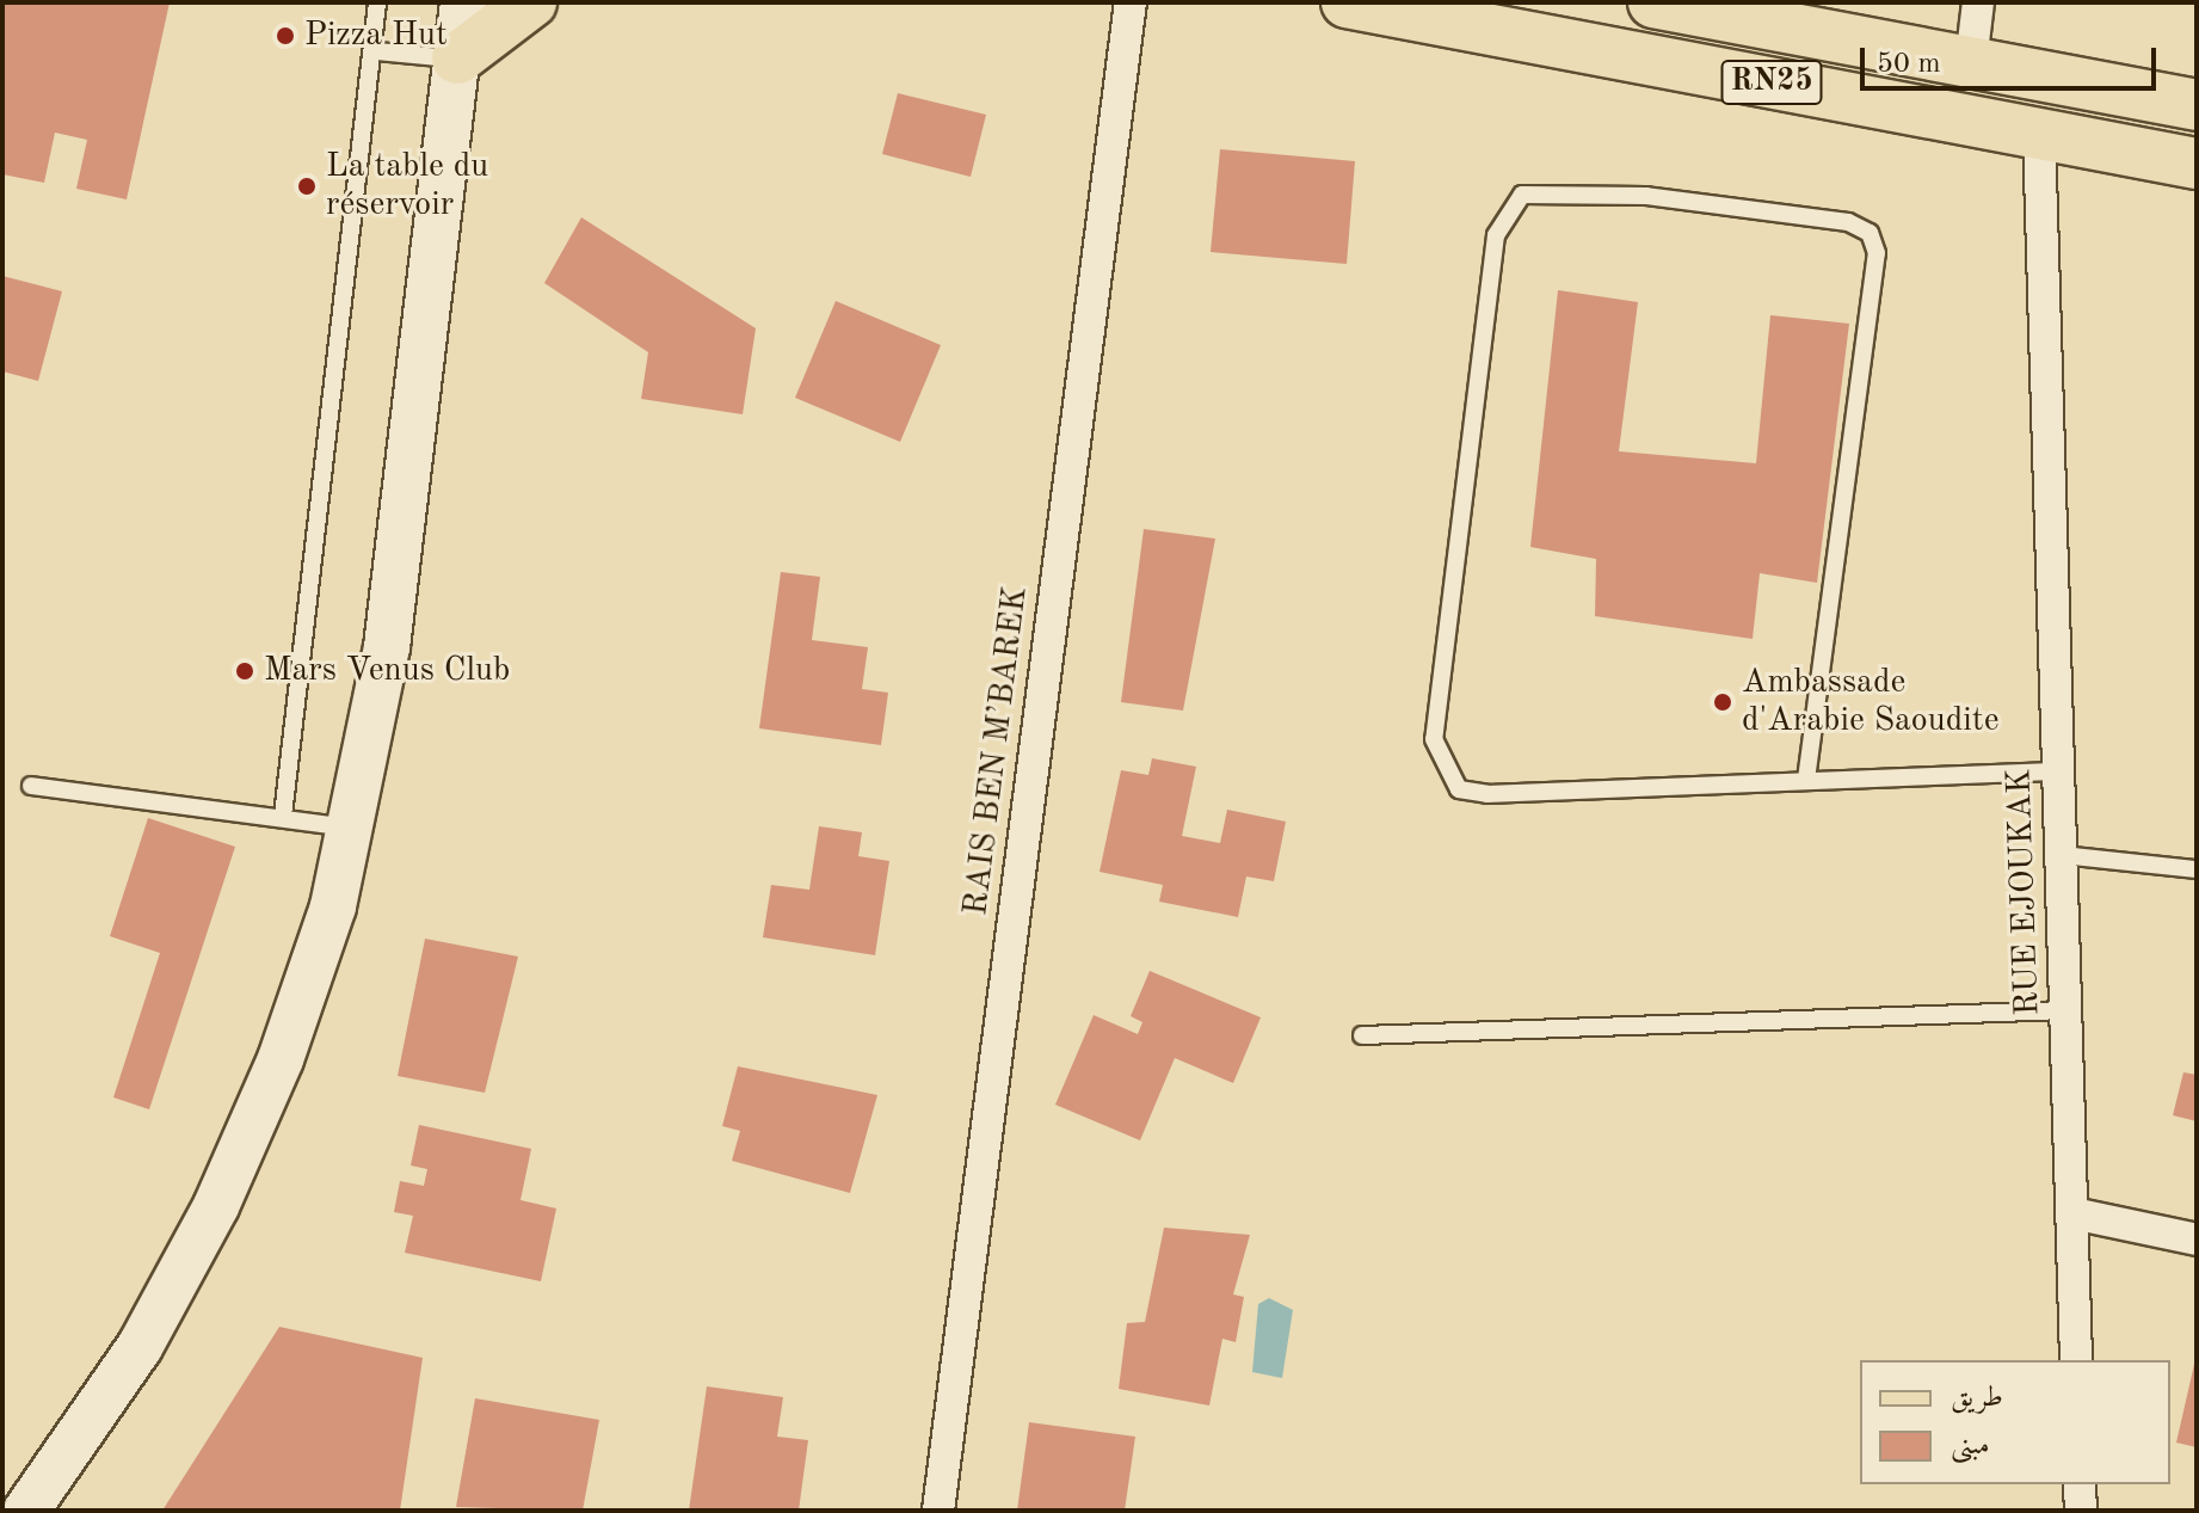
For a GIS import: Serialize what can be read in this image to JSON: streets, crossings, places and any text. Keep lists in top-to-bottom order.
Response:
{
  "streets": {
    "main road": ["RN25"],
    "street": ["RAIS BEN M’BAREK", "RUE EJOUKAK"]
  },
  "crossings": [
    ["RN25", "RUE EJOUKAK"]
  ],
  "places": [
    "Pizza Hut",
    "La table du réservoir",
    "Mars Venus Club",
    "Ambassade d'Arabie Saoudite"
  ],
  "legend": ["طريق", "مبنى"],
  "scale_bar": "50 m"
}
